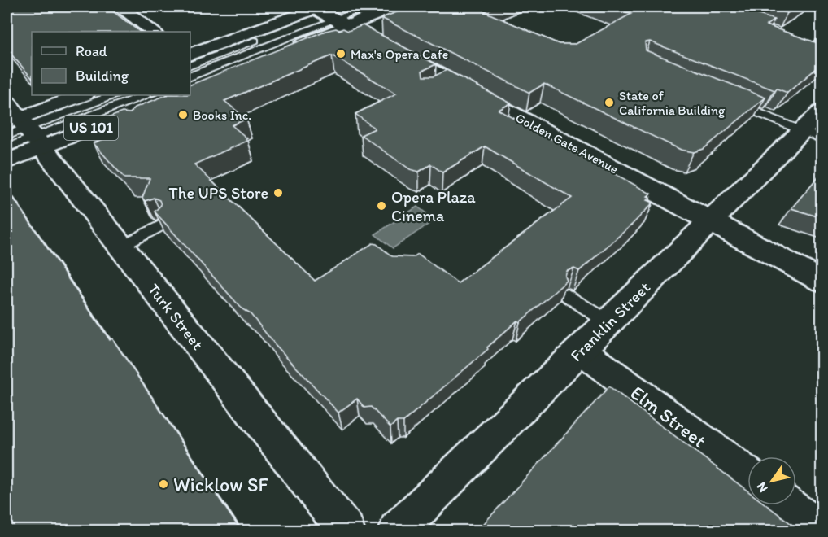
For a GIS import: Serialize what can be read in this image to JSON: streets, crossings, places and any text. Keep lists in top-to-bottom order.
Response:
{
  "streets": {
    "main road": [
      "US 101",
      "Golden Gate Avenue",
      "Turk Street",
      "Franklin Street",
      "Elm Street"
    ]
  },
  "crossings": [
    ["US 101", "Turk Street"],
    ["Golden Gate Avenue", "Franklin Street"],
    ["Franklin Street", "Elm Street"]
  ],
  "places": [
    "Max's Opera Cafe",
    "State of California Building",
    "Books Inc.",
    "The UPS Store",
    "Opera Plaza Cinema",
    "Wicklow SF"
  ],
  "legend": ["Road", "Building"],
  "north": "bottom left"
}
